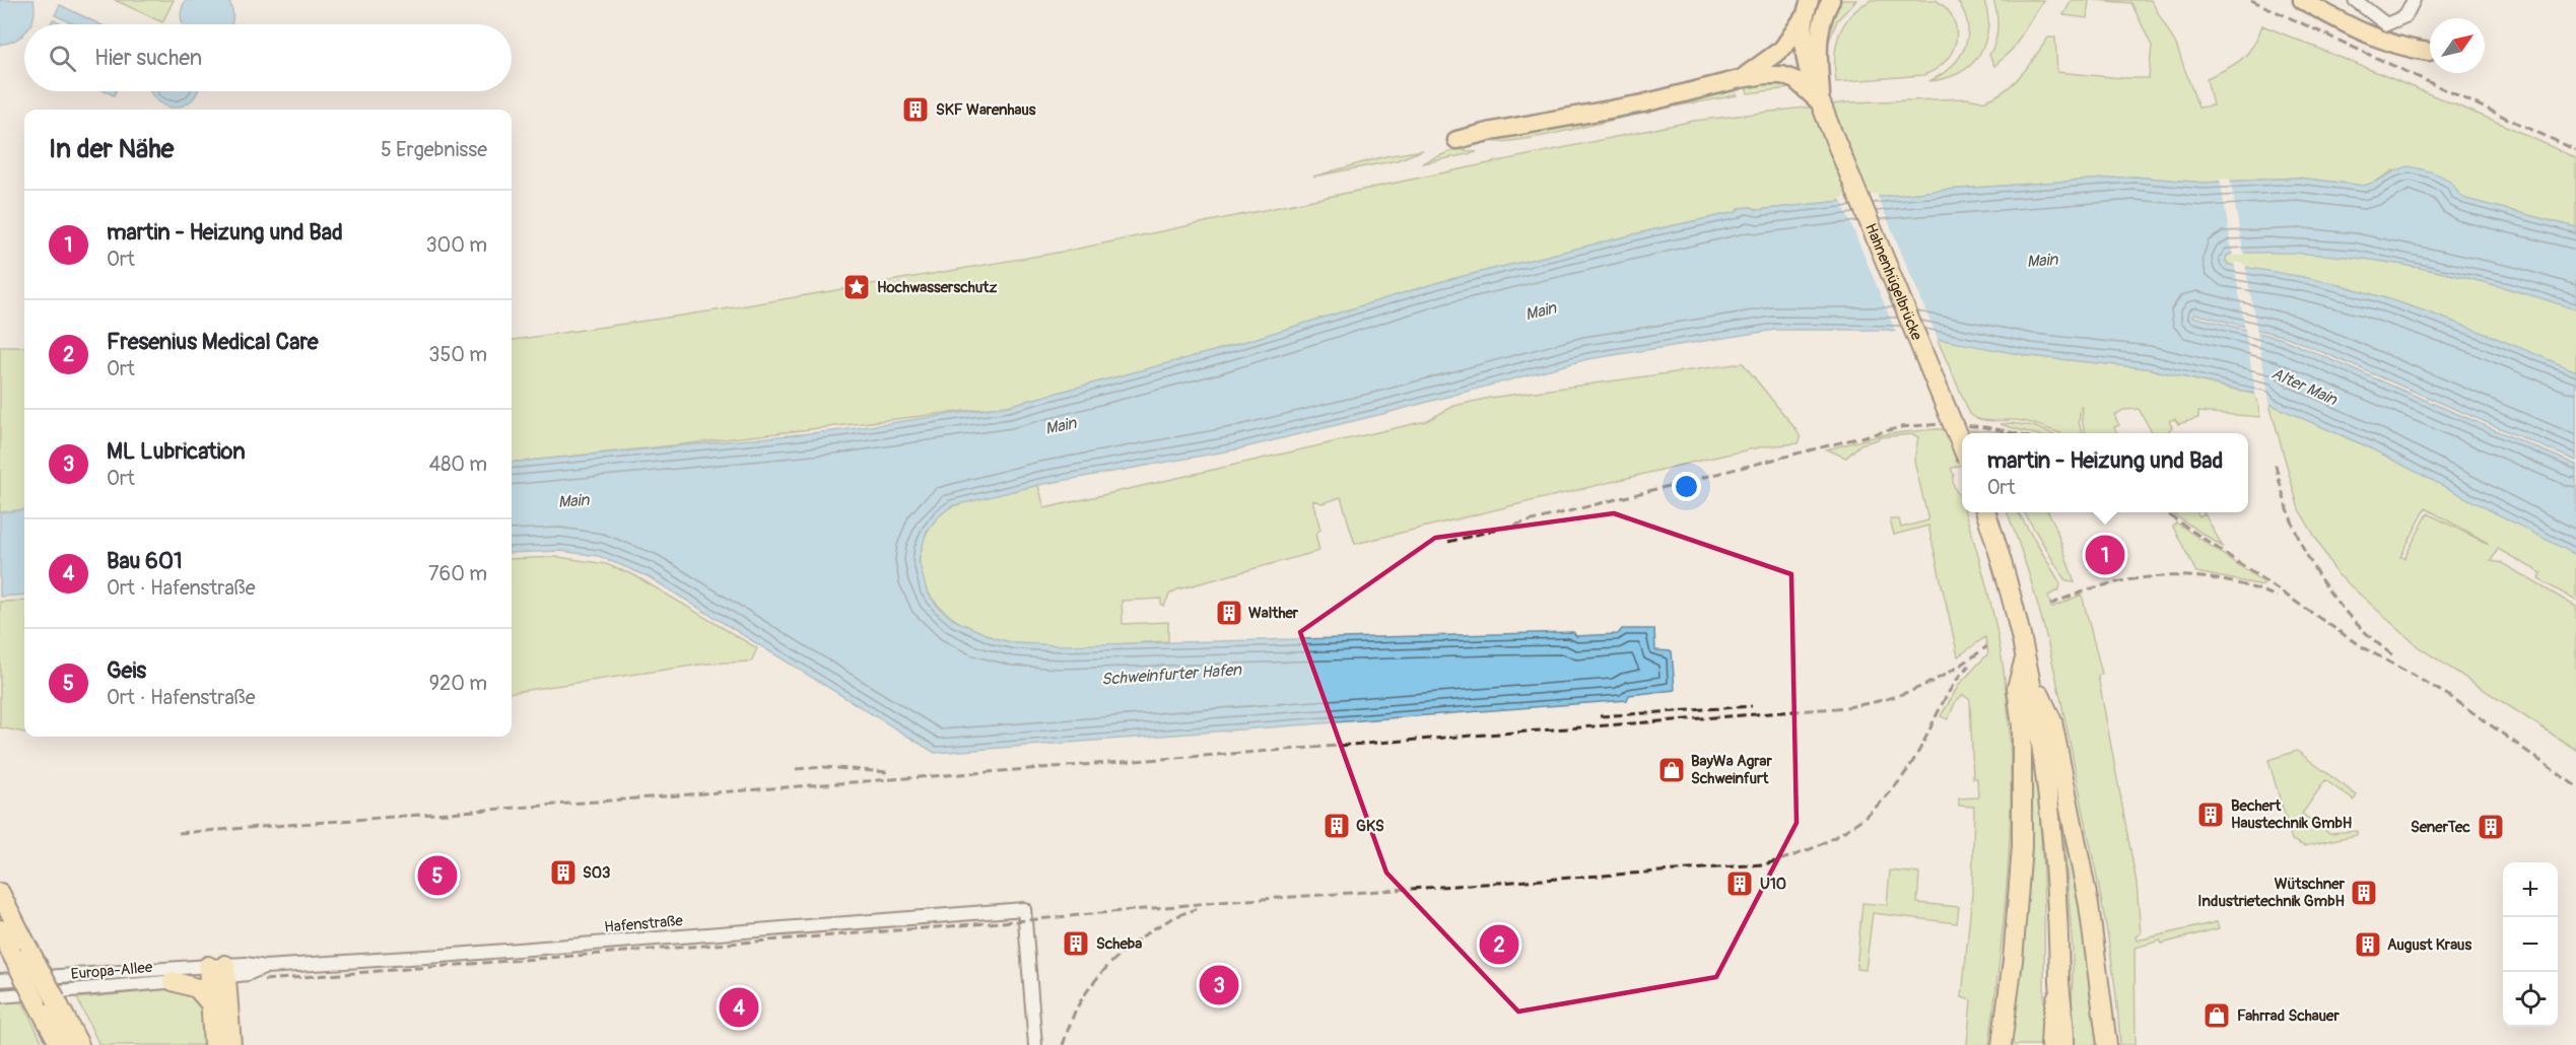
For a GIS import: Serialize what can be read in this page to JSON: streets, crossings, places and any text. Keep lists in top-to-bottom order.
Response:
{
  "streets": {
    "highway": ["Hahnenhügelbrücke"],
    "street": ["Hafenstraße", "Europa-Allee"]
  },
  "crossings": [
    ["Hafenstraße", "Europa-Allee"]
  ],
  "water": ["Main", "Alter Main", "Schweinfurter Hafen"],
  "places": {
    "building": [
      "SKF Warenhaus",
      "Walther",
      "Bechert Haustechnik GmbH",
      "GKS",
      "SenerTec",
      "S03",
      "U10",
      "Wütschner Industrietechnik GmbH",
      "Scheba",
      "August Kraus"
    ],
    "place": ["Hochwasserschutz"],
    "shop": ["BayWa Agrar Schweinfurt", "Fahrrad Schauer"]
  },
  "north": "top right",
  "page": {
    "search": "Hier suchen",
    "heading": ["In der Nähe", "5 Ergebnisse"],
    "list": [
      {
        "mark": "1",
        "name": "martin - Heizung und Bad",
        "note": "Ort",
        "value": "300 m"
      },
      {
        "mark": "2",
        "name": "Fresenius Medical Care",
        "note": "Ort",
        "value": "350 m"
      },
      {
        "mark": "3",
        "name": "ML Lubrication",
        "note": "Ort",
        "value": "480 m"
      },
      {
        "mark": "4",
        "name": "Bau 601",
        "note": "Ort · Hafenstraße",
        "value": "760 m"
      },
      {
        "mark": "5",
        "name": "Geis",
        "note": "Ort · Hafenstraße",
        "value": "920 m"
      }
    ],
    "popup": ["martin - Heizung und Bad", "Ort"],
    "pins": [
      "1",
      "5",
      "2",
      "3",
      "4"
    ],
    "map_buttons": ["+", "−"]
  }
}
